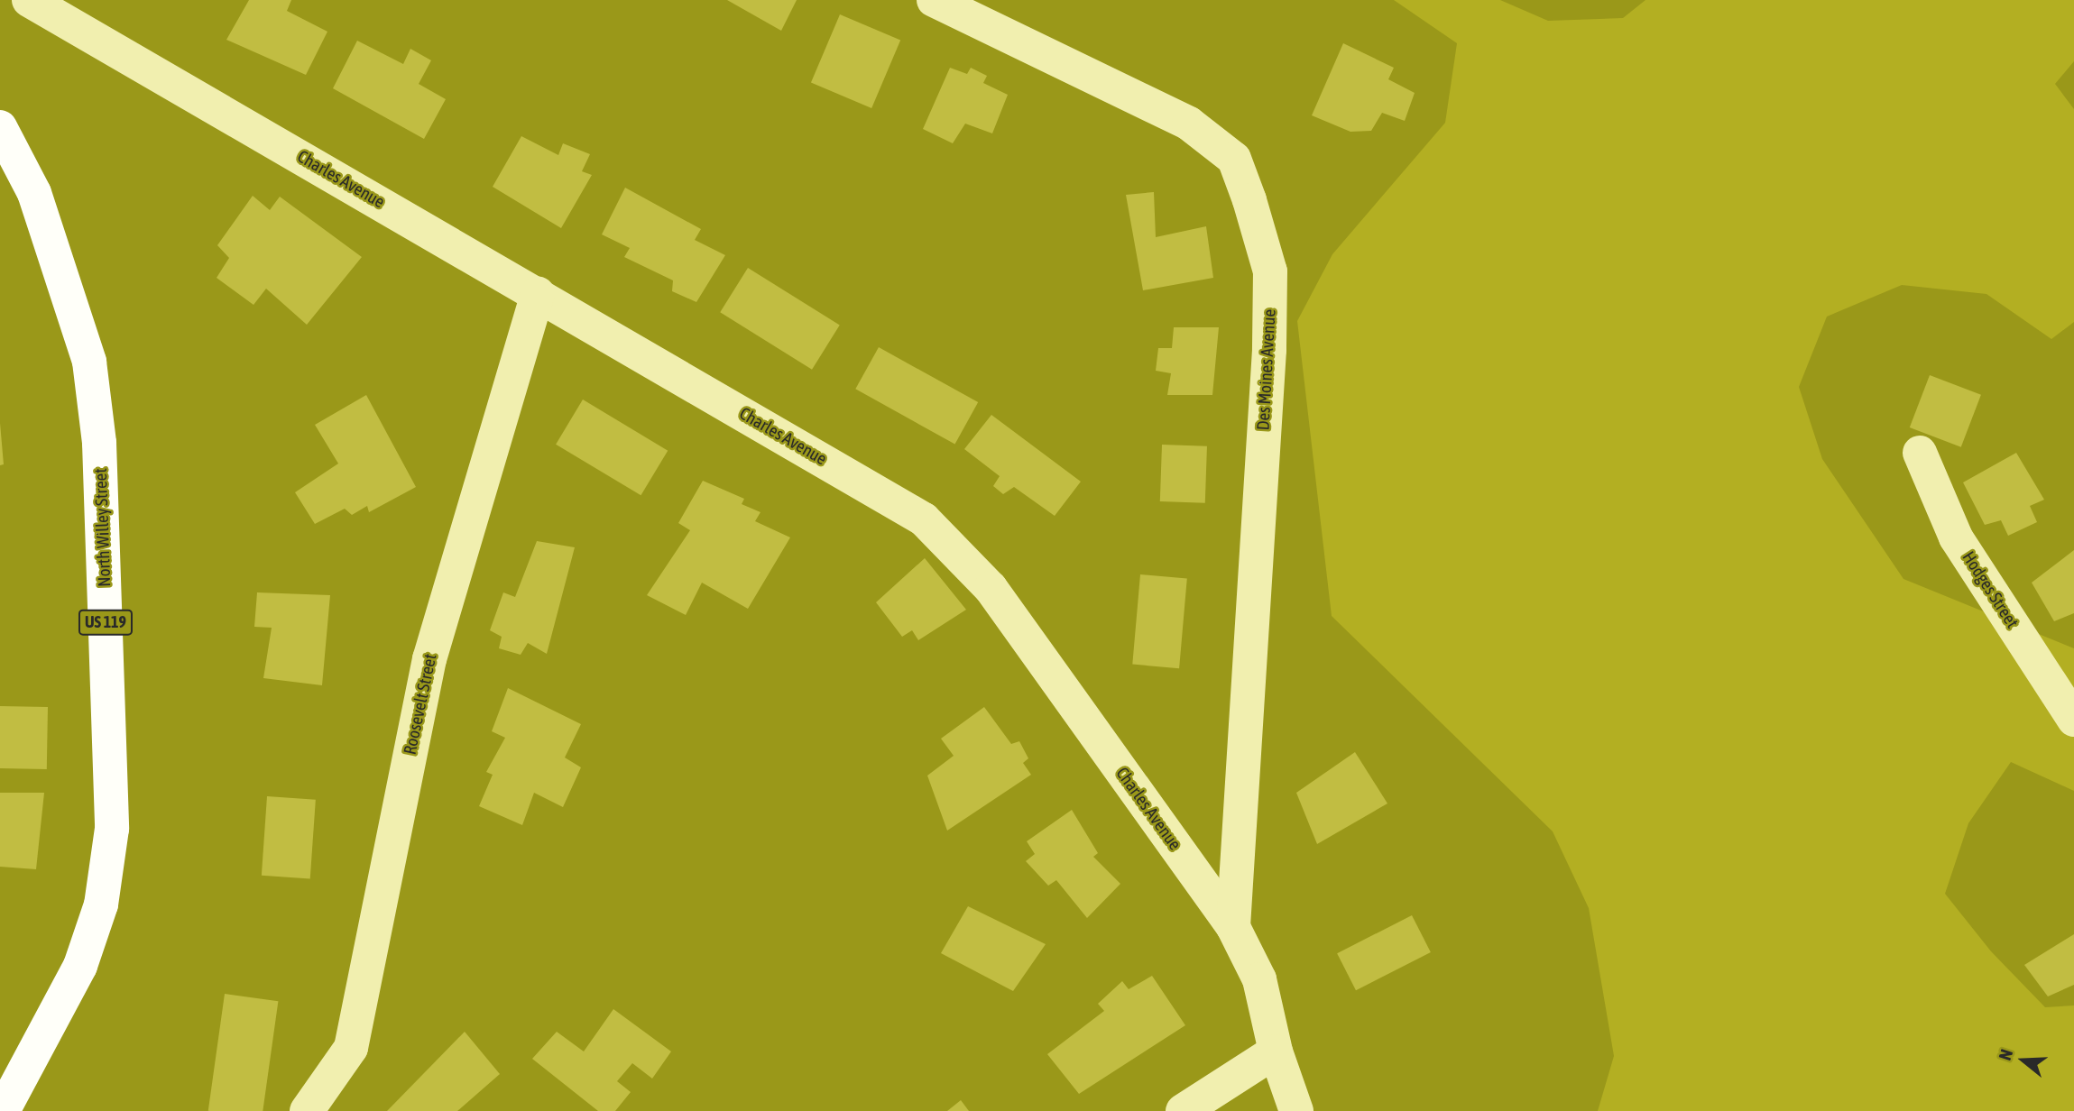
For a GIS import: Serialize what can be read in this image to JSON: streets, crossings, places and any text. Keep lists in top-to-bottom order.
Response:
{
  "streets": {
    "main road": ["North Willey Street", "US 119"],
    "street": [
      "Charles Avenue",
      "Des Moines Avenue",
      "Hodges Street",
      "Roosevelt Street"
    ]
  },
  "crossings": [
    ["Charles Avenue", "Des Moines Avenue"],
    ["Charles Avenue", "Roosevelt Street"]
  ],
  "north": "left"
}
